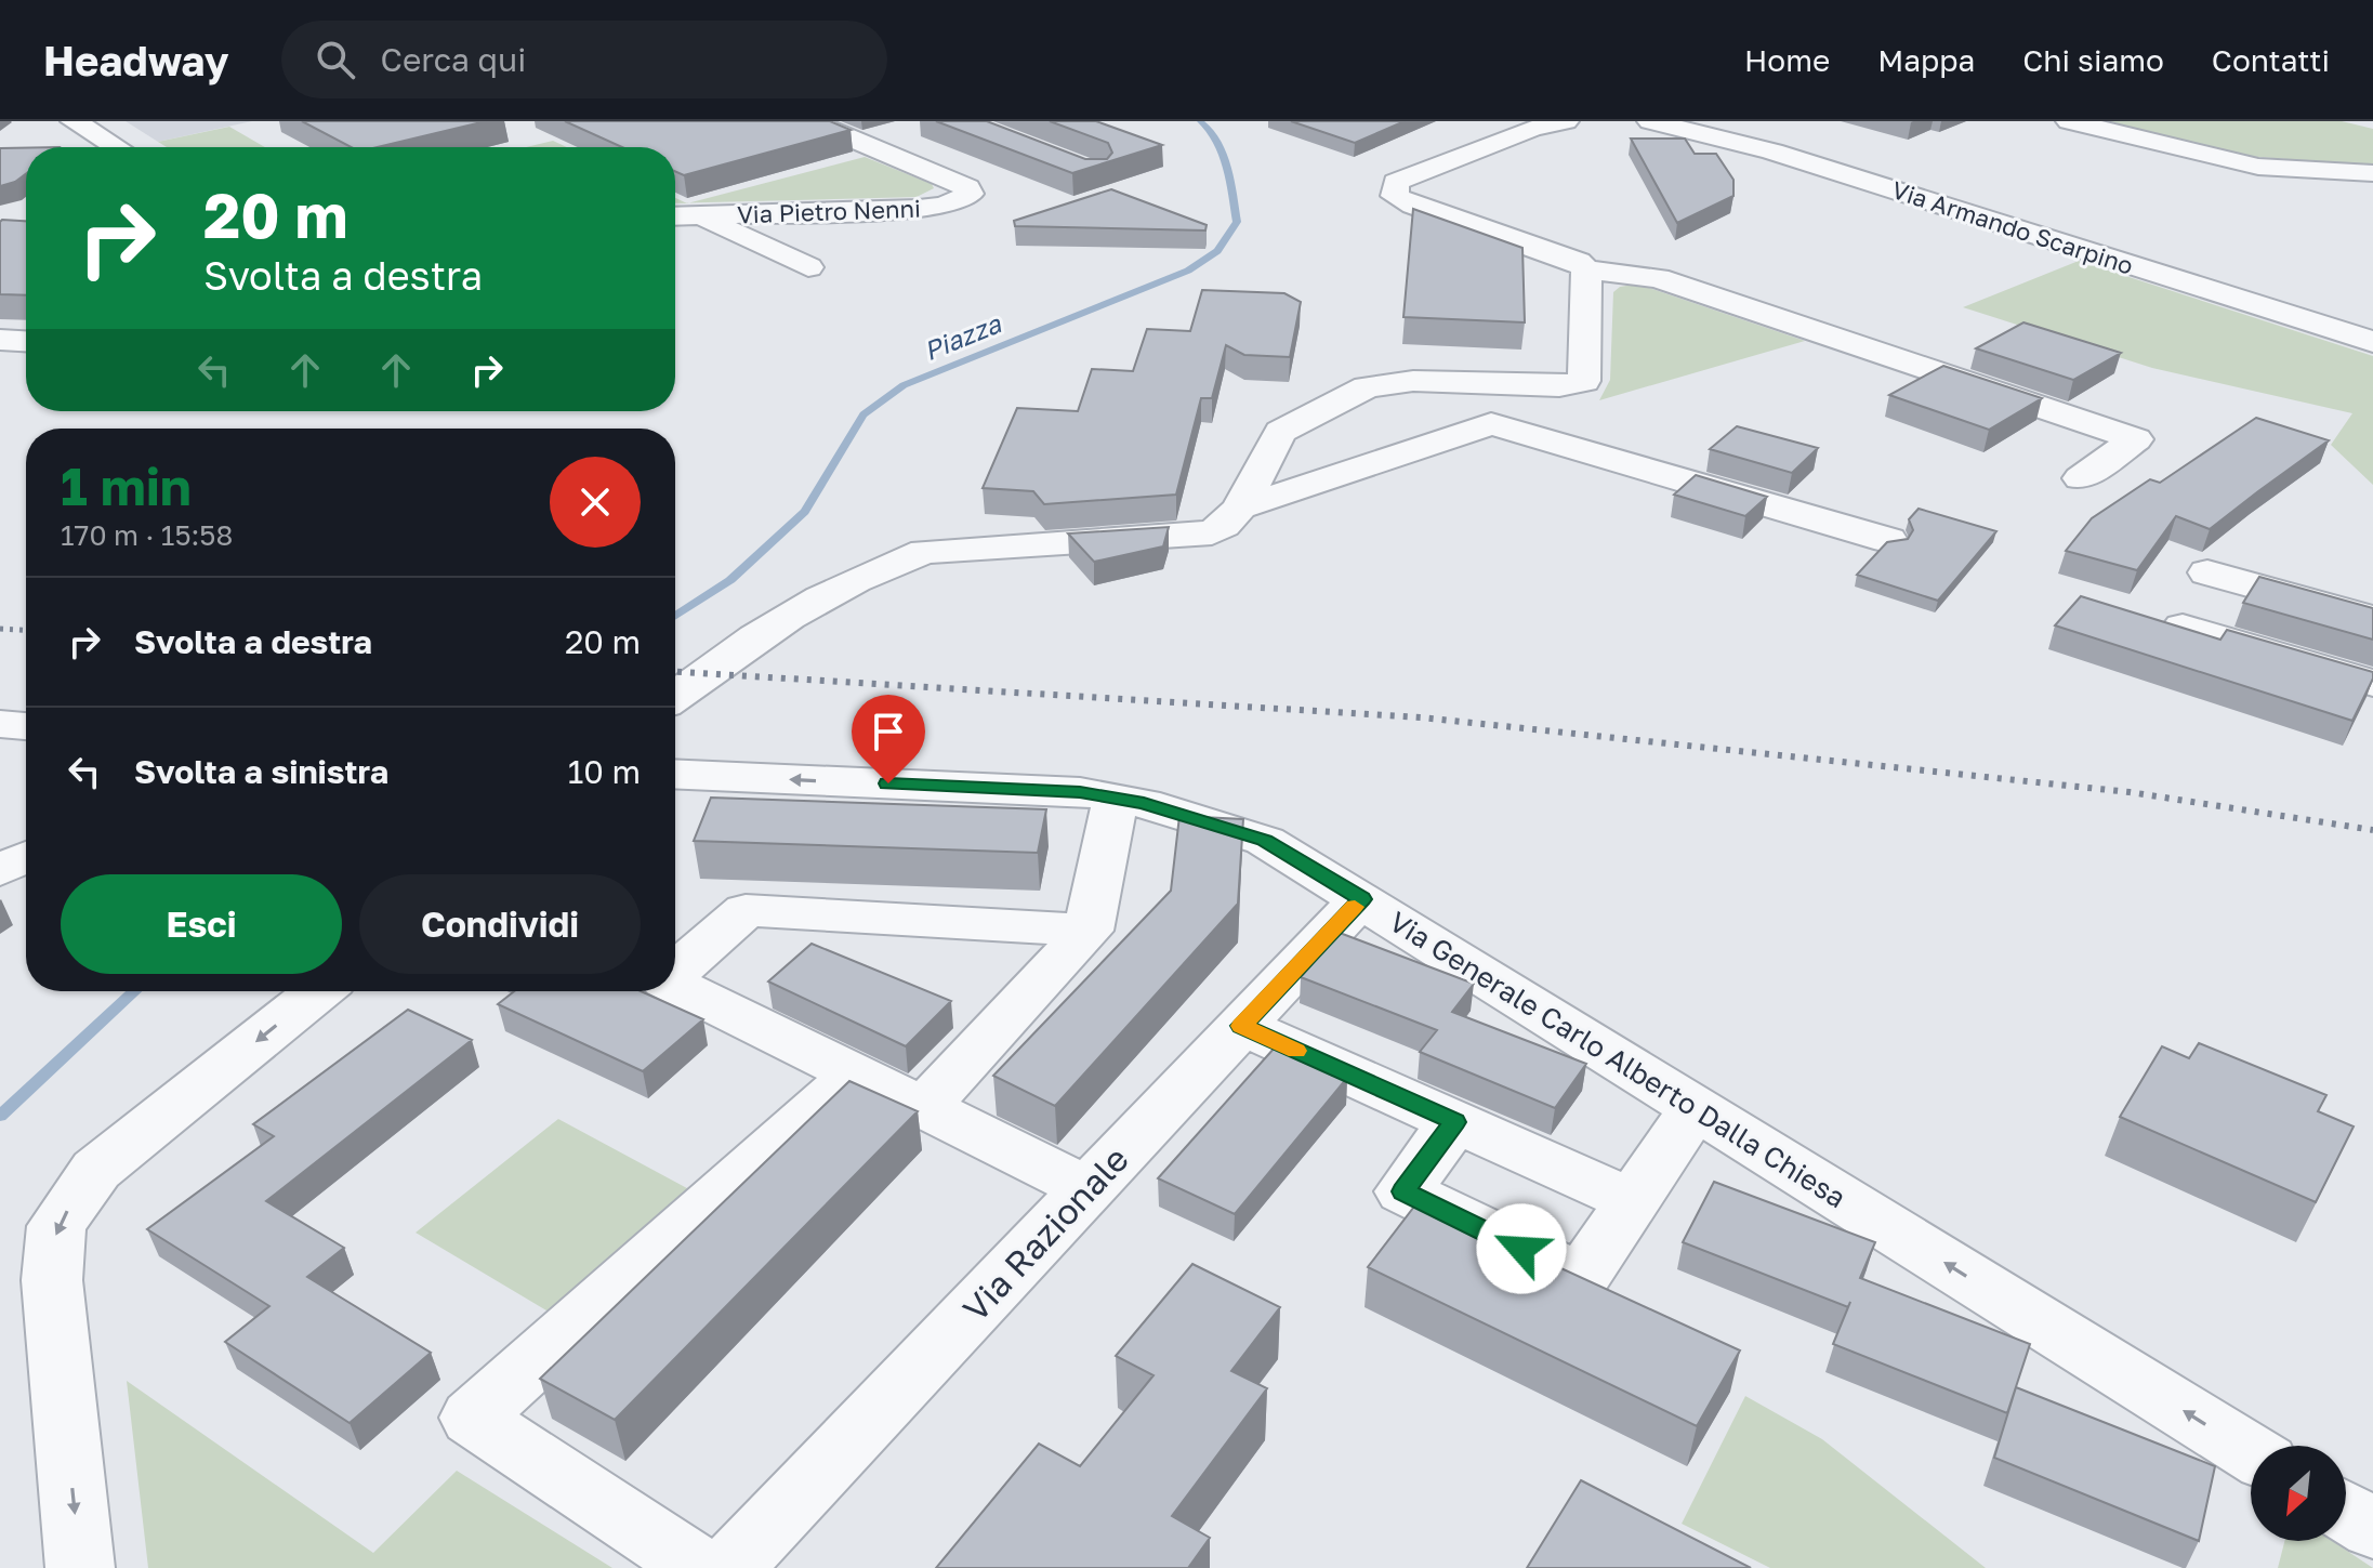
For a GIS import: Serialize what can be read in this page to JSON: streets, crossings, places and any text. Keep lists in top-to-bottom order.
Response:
{
  "streets": {
    "street": [
      "Via Pietro Nenni",
      "Via Armando Scarpino",
      "Via Generale Carlo Alberto Dalla Chiesa",
      "Via Razionale"
    ]
  },
  "crossings": [
    ["Via Generale Carlo Alberto Dalla Chiesa", "Via Razionale"]
  ],
  "water": ["Piazza"],
  "north": "bottom left",
  "page": {
    "header": "Headway",
    "search": "Cerca qui",
    "nav": [
      "Home",
      "Mappa",
      "Chi siamo",
      "Contatti"
    ],
    "turn": ["20 m", "Svolta a destra"],
    "heading": ["1 min", "170 m · 15:58"],
    "list": [
      {
        "name": "Svolta a destra",
        "value": "20 m"
      },
      {
        "name": "Svolta a sinistra",
        "value": "10 m"
      }
    ],
    "buttons": ["Esci", "Condividi"]
  }
}
